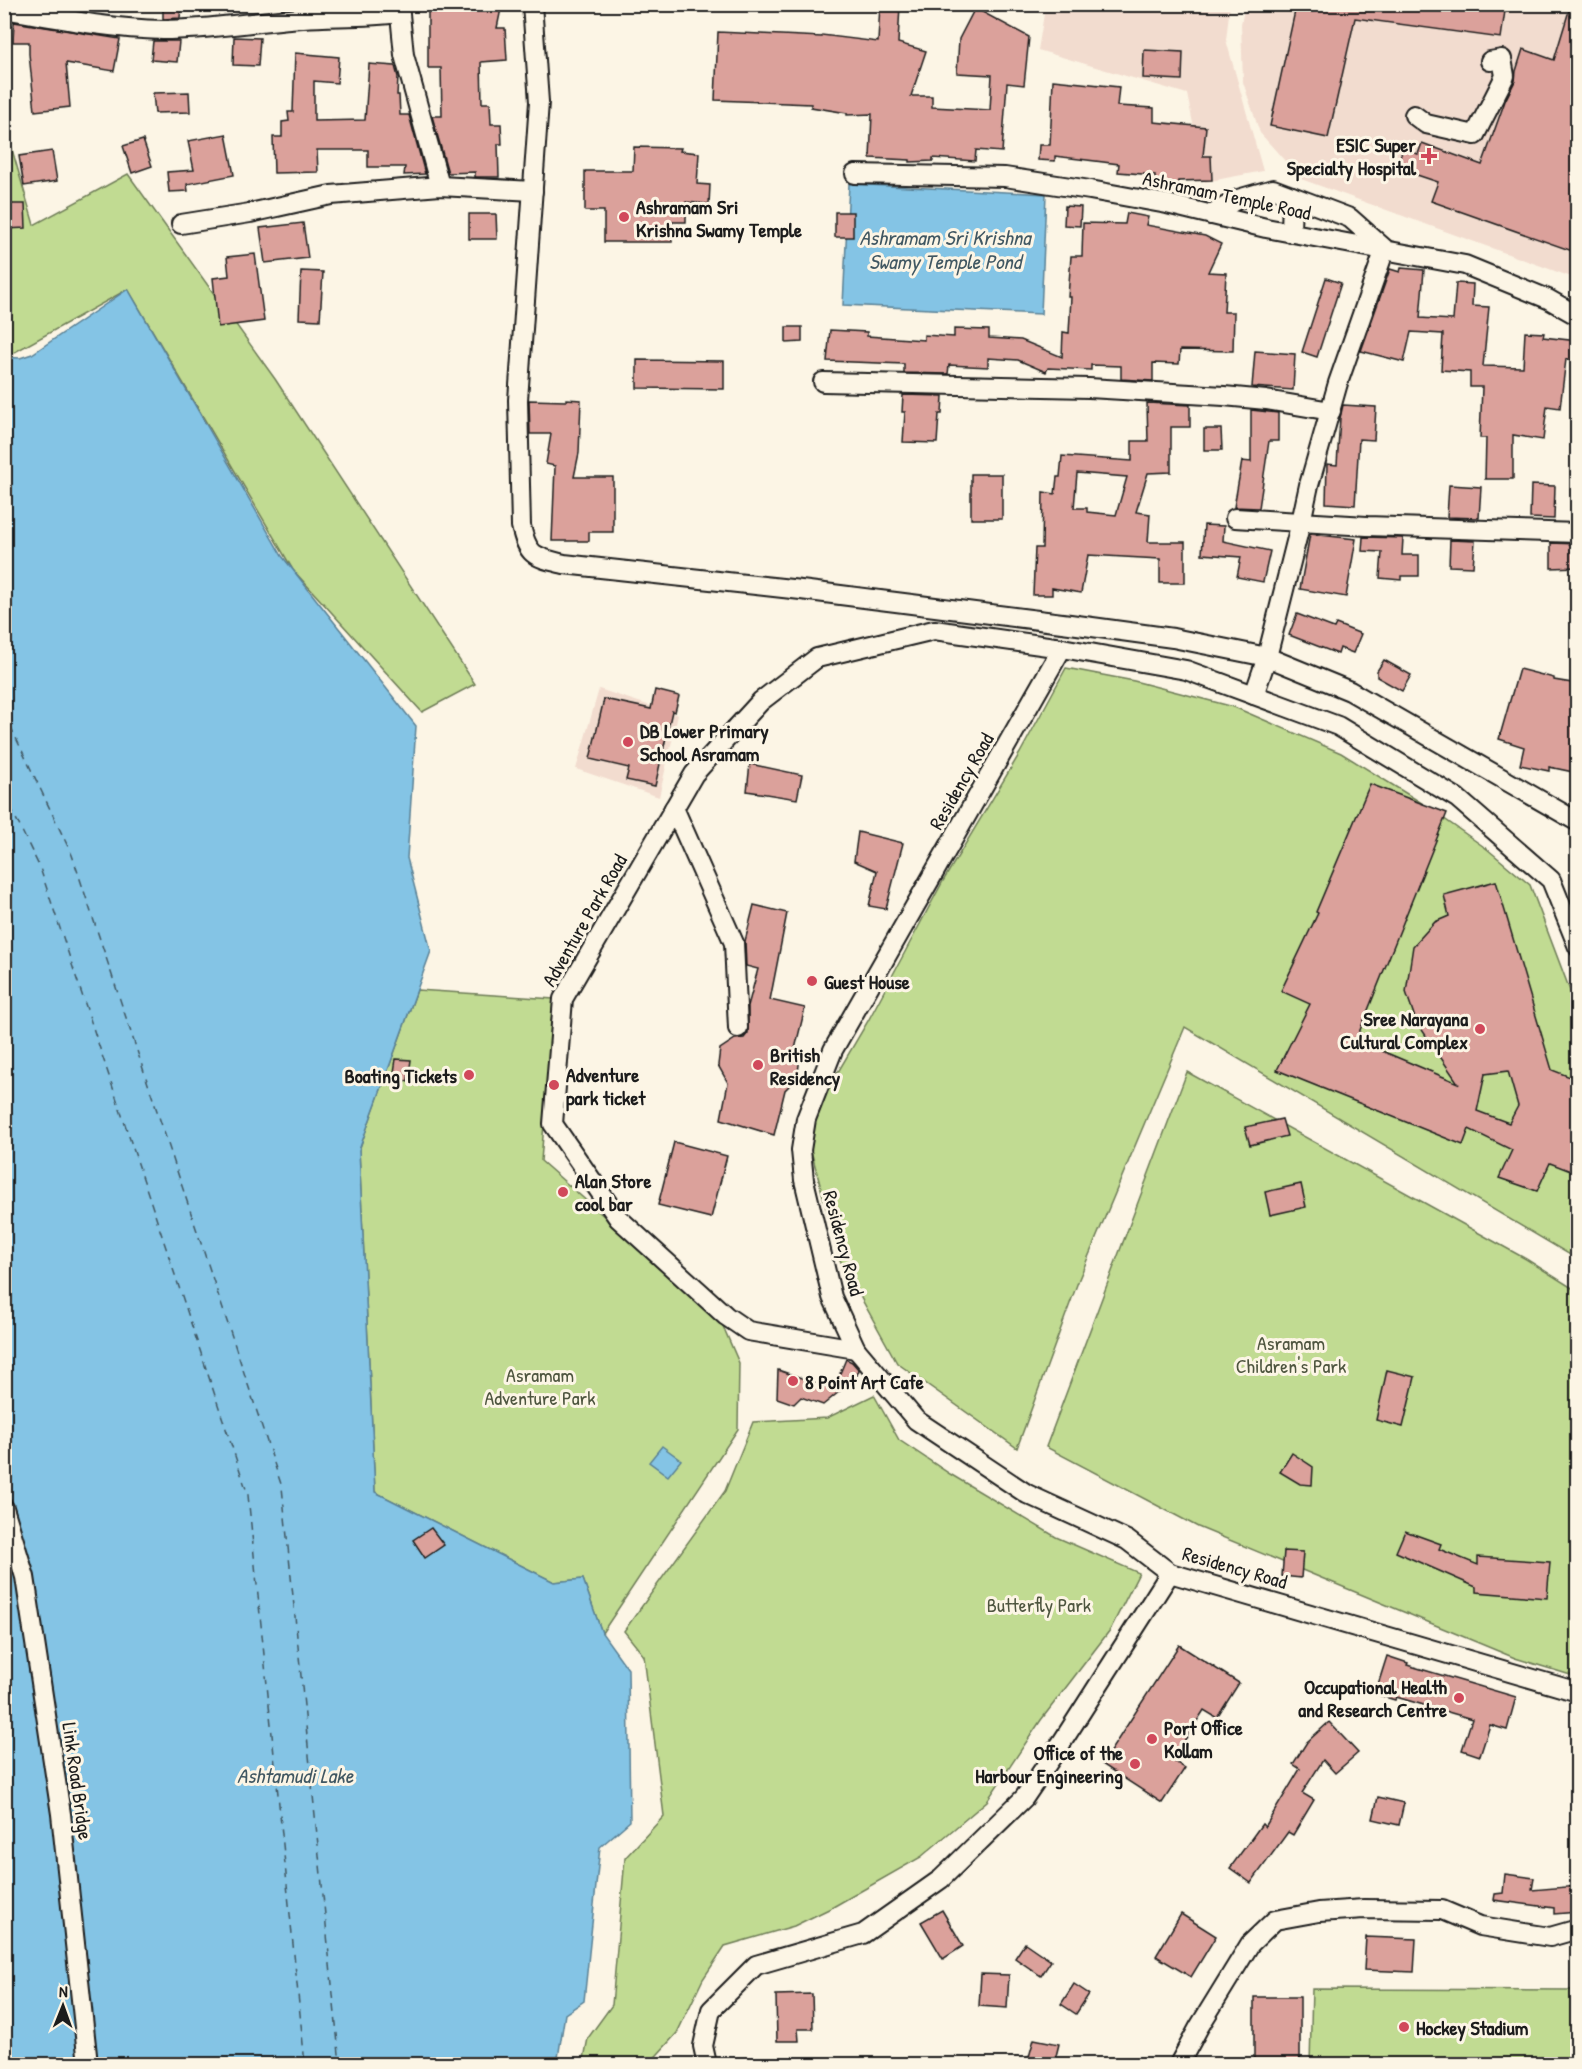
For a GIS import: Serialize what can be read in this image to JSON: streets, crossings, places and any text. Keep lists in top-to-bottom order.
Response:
{
  "streets": {
    "street": [
      "Ashramam Temple Road",
      "Residency Road",
      "Adventure Park Road",
      "Link Road Bridge"
    ]
  },
  "crossings": [
    ["Residency Road", "Adventure Park Road"]
  ],
  "water": ["Ashramam Sri Krishna Swamy Temple Pond", "Ashtamudi Lake"],
  "parks": ["Asramam Children's Park", "Asramam Adventure Park", "Butterfly Park"],
  "places": {
    "health": ["ESIC Super Specialty Hospital"],
    "other": [
      "Ashramam Sri Krishna Swamy Temple",
      "DB Lower Primary School Asramam",
      "Guest House",
      "Sree Narayana Cultural Complex",
      "British Residency",
      "Boating Tickets",
      "Adventure park ticket",
      "Alan Store cool bar",
      "8 Point Art Cafe",
      "Occupational Health and Research Centre",
      "Port Office Kollam",
      "Office of the Harbour Engineering",
      "Hockey Stadium"
    ]
  },
  "north": "top"
}
